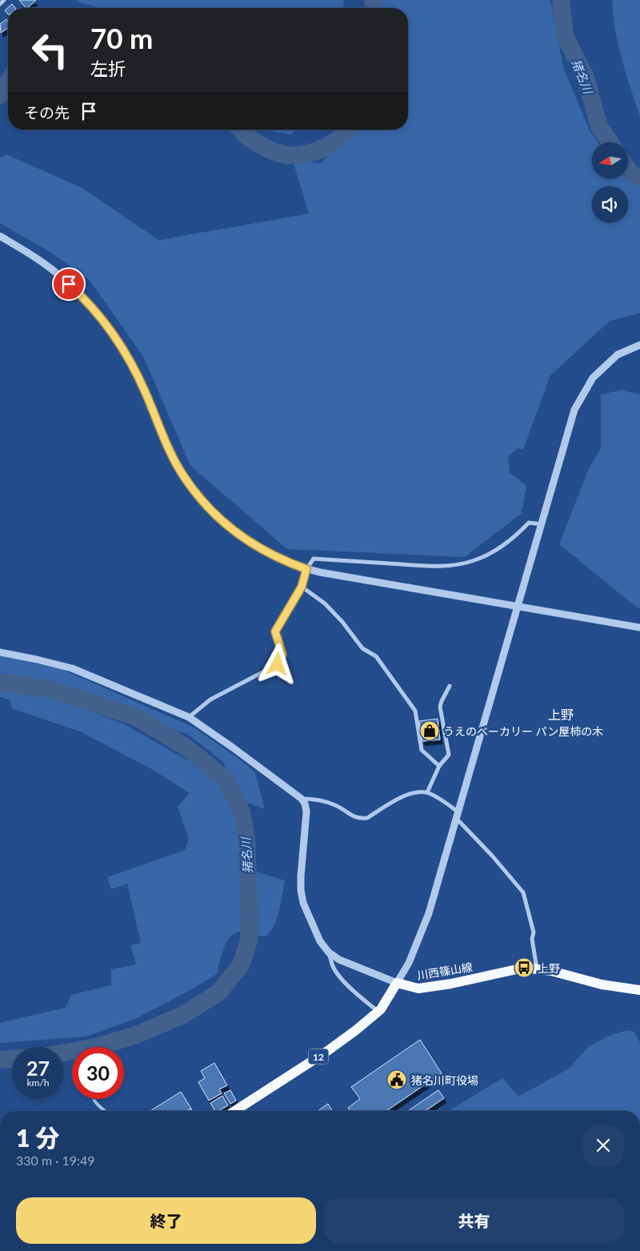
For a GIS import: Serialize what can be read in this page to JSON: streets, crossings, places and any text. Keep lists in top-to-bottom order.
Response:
{
  "streets": {
    "main road": ["川西篠山線", "12"]
  },
  "crossings": [
    ["川西篠山線", "12"]
  ],
  "districts": ["上野"],
  "water": ["猪名川"],
  "places": {
    "shop": ["うえのベーカリー パン屋柿の木"],
    "bus stop": ["上野"],
    "public building": ["猪名川町役場"]
  },
  "north": "left",
  "page": {
    "turn": ["70 m", "左折"],
    "then": "その先",
    "speed": "27 km/h",
    "limit": "30",
    "heading": ["1 分", "330 m · 19:49"],
    "buttons": ["終了", "共有"]
  }
}
